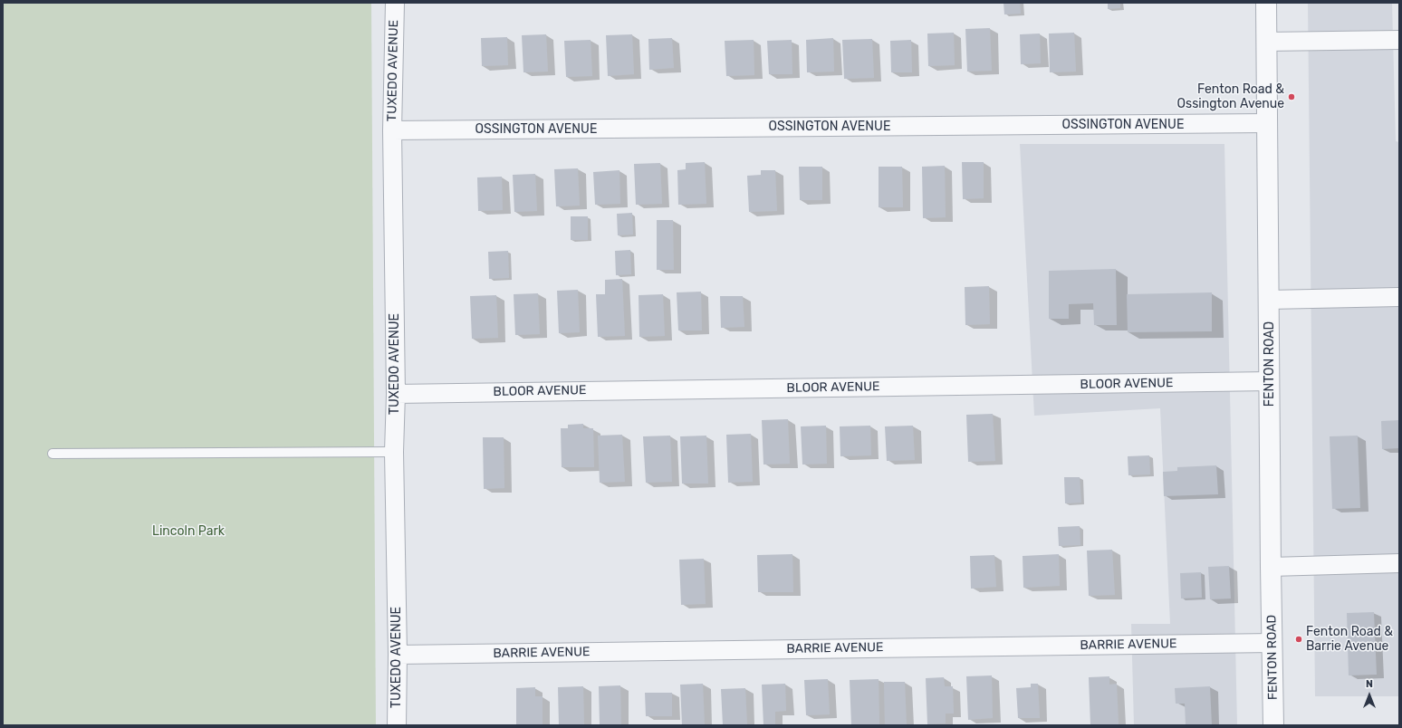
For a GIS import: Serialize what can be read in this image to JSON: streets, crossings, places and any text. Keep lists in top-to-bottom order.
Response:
{
  "streets": {
    "street": [
      "TUXEDO AVENUE",
      "OSSINGTON AVENUE",
      "FENTON ROAD",
      "BLOOR AVENUE",
      "BARRIE AVENUE"
    ]
  },
  "crossings": [
    ["TUXEDO AVENUE", "OSSINGTON AVENUE"],
    ["TUXEDO AVENUE", "BLOOR AVENUE"],
    ["TUXEDO AVENUE", "BARRIE AVENUE"],
    ["OSSINGTON AVENUE", "FENTON ROAD"],
    ["FENTON ROAD", "BLOOR AVENUE"],
    ["FENTON ROAD", "BARRIE AVENUE"]
  ],
  "parks": ["Lincoln Park"],
  "places": ["Fenton Road & Ossington Avenue", "Fenton Road & Barrie Avenue"],
  "north": "top"
}
